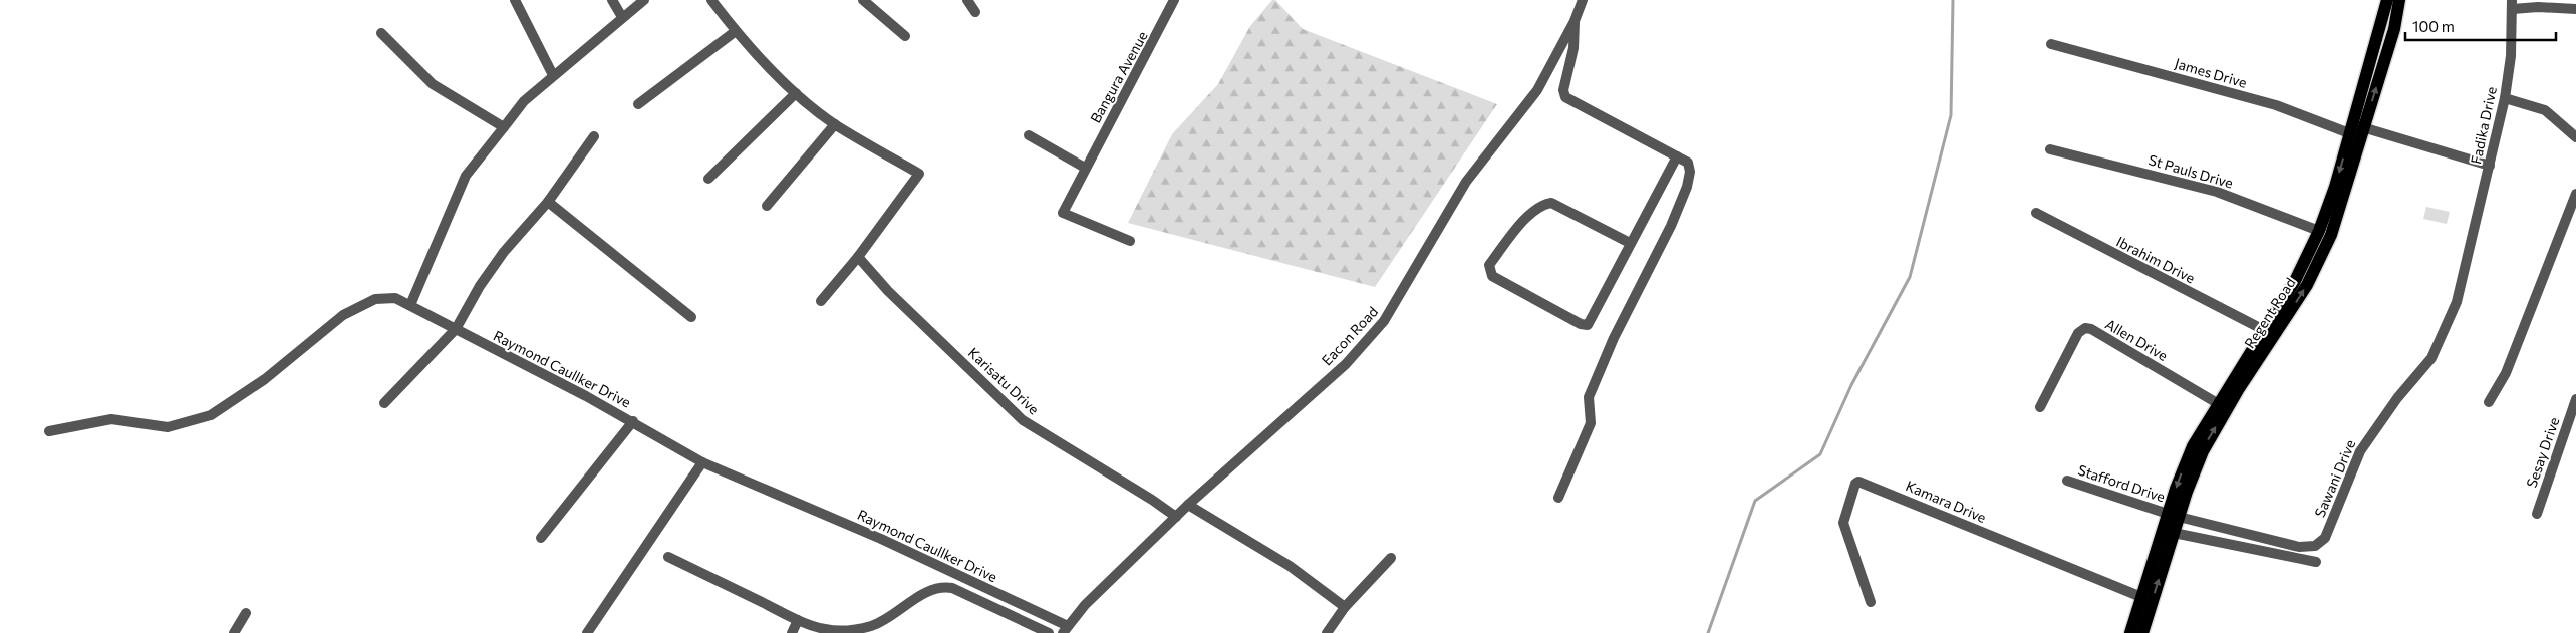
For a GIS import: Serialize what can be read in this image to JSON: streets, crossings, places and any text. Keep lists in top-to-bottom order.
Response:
{
  "streets": {
    "main road": ["Regent Road"],
    "street": [
      "James Drive",
      "Bangura Avenue",
      "Fadika Drive",
      "St Pauls Drive",
      "Ibrahim Drive",
      "Eacon Road",
      "Allen Drive",
      "Raymond Caullker Drive",
      "Karisatu Drive",
      "Sesay Drive",
      "Sawani Drive",
      "Stafford Drive",
      "Kamara Drive"
    ]
  },
  "crossings": [
    ["James Drive", "Fadika Drive"],
    ["James Drive", "Regent Road"],
    ["Fadika Drive", "Sawani Drive"],
    ["St Pauls Drive", "Regent Road"],
    ["Ibrahim Drive", "Regent Road"],
    ["Regent Road", "Allen Drive"],
    ["Regent Road", "Sawani Drive"],
    ["Regent Road", "Stafford Drive"],
    ["Regent Road", "Kamara Drive"],
    ["Eacon Road", "Raymond Caullker Drive"],
    ["Eacon Road", "Karisatu Drive"],
    ["Sawani Drive", "Stafford Drive"]
  ],
  "scale_bar": "100 m"
}
